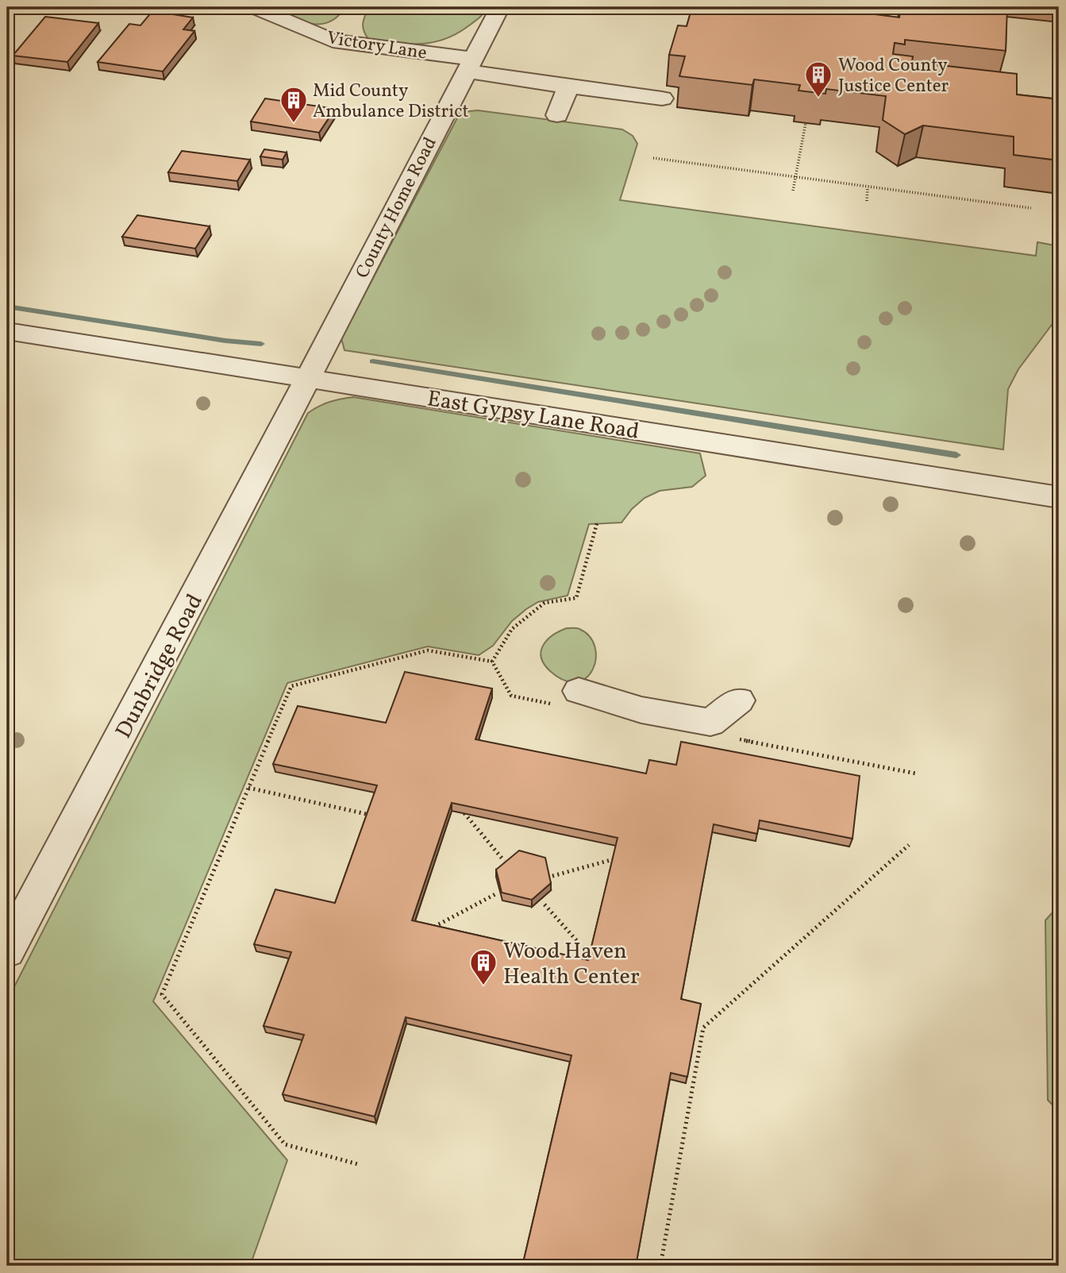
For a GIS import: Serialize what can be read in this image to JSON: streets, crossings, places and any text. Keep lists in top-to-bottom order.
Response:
{
  "streets": {
    "street": [
      "Victory Lane",
      "County Home Road",
      "East Gypsy Lane Road",
      "Dunbridge Road"
    ]
  },
  "crossings": [
    ["Victory Lane", "County Home Road"],
    ["County Home Road", "East Gypsy Lane Road"],
    ["County Home Road", "Dunbridge Road"],
    ["East Gypsy Lane Road", "Dunbridge Road"]
  ],
  "places": {
    "building": ["Wood County Justice Center", "Mid County Ambulance District", "Wood Haven Health Center"]
  }
}
